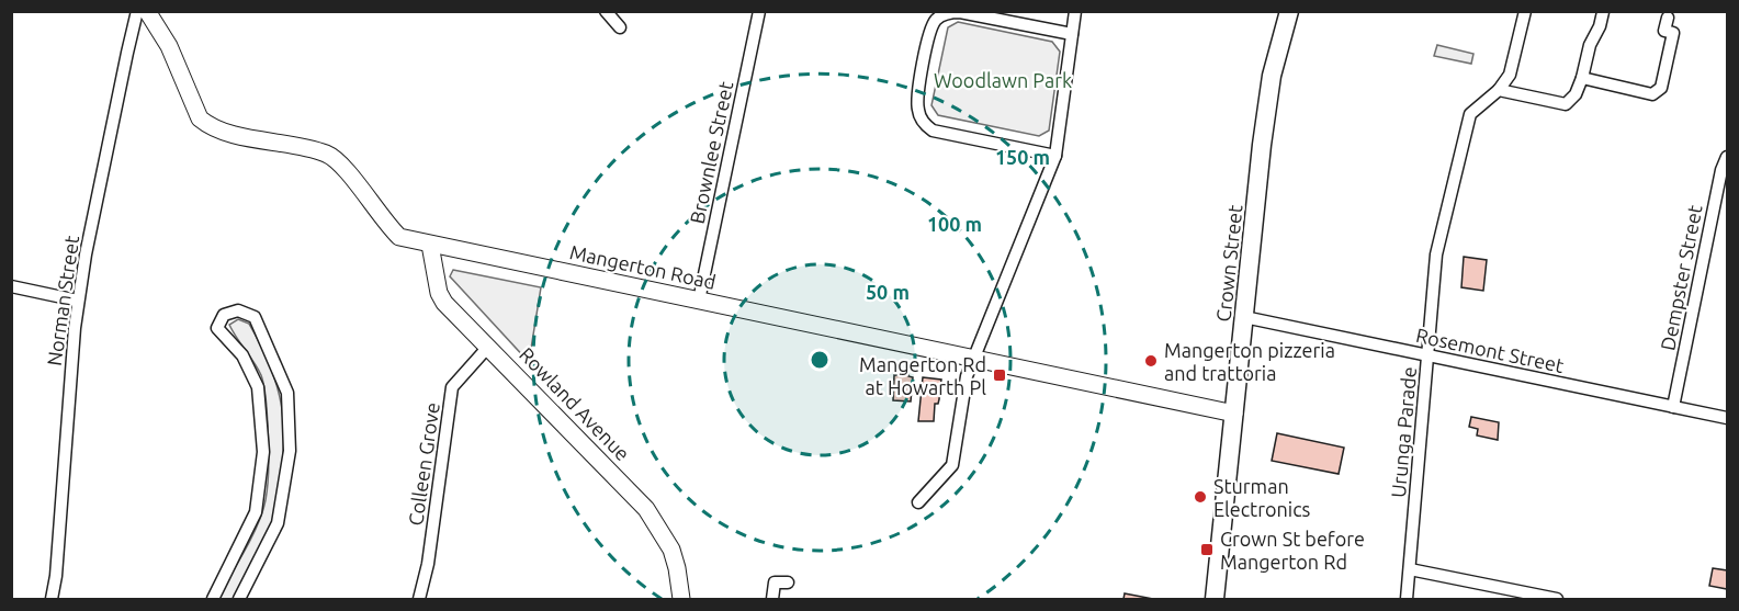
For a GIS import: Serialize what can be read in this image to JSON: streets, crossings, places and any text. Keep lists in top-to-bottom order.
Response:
{
  "streets": {
    "main road": ["Crown Street"],
    "street": [
      "Brownlee Street",
      "Mangerton Road",
      "Dempster Street",
      "Norman Street",
      "Rosemont Street",
      "Rowland Avenue",
      "Urunga Parade",
      "Colleen Grove"
    ]
  },
  "crossings": [
    ["Brownlee Street", "Mangerton Road"],
    ["Crown Street", "Mangerton Road"],
    ["Crown Street", "Rosemont Street"],
    ["Mangerton Road", "Rowland Avenue"],
    ["Dempster Street", "Rosemont Street"],
    ["Rosemont Street", "Urunga Parade"],
    ["Rowland Avenue", "Colleen Grove"]
  ],
  "parks": ["Woodlawn Park"],
  "places": {
    "other": ["Mangerton pizzeria and trattoria", "Sturman Electronics"],
    "transit": ["Mangerton Rd at Howarth Pl", "Crown St before Mangerton Rd"]
  },
  "rings": ["150 m", "100 m", "50 m"]
}
